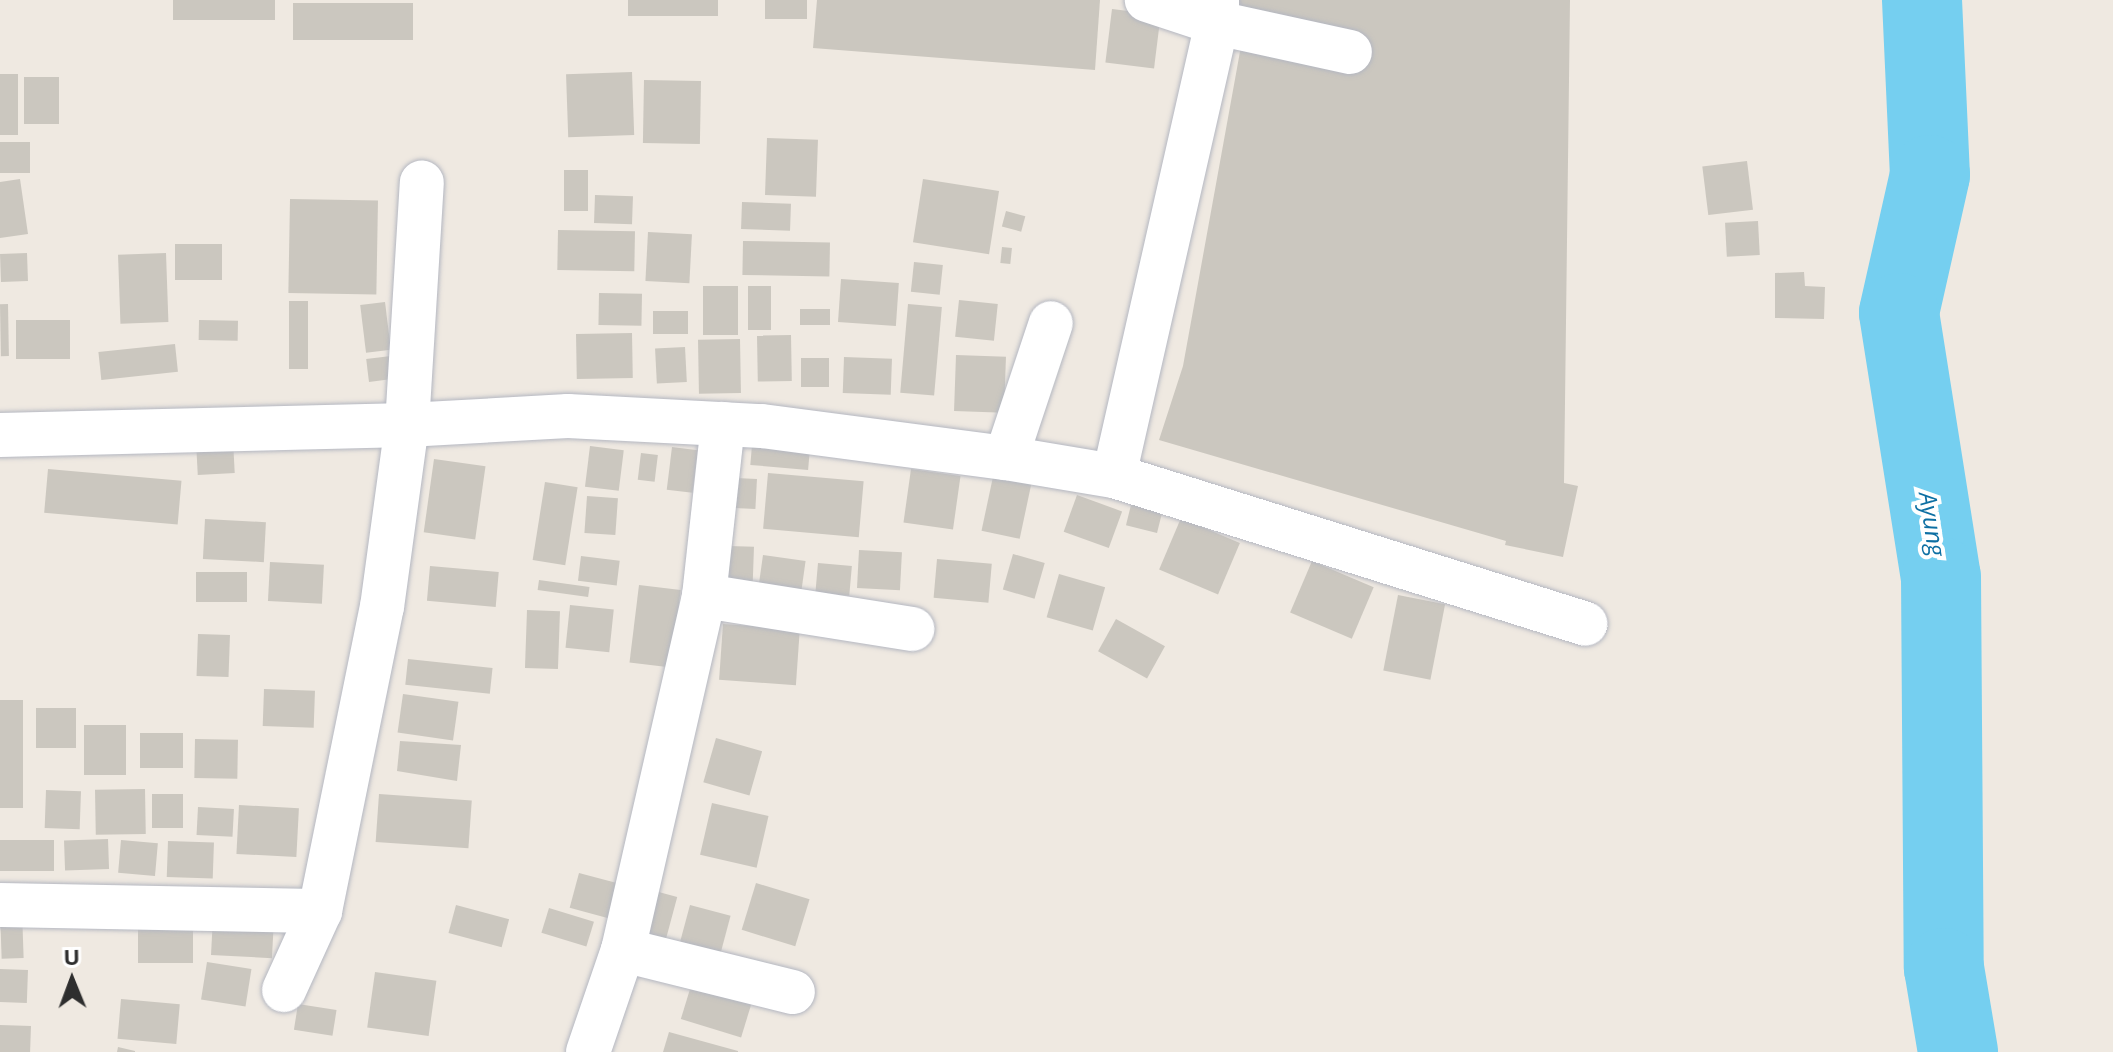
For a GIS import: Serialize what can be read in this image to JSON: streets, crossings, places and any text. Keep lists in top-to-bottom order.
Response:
{
  "water": ["Ayung"],
  "north": "top"
}
